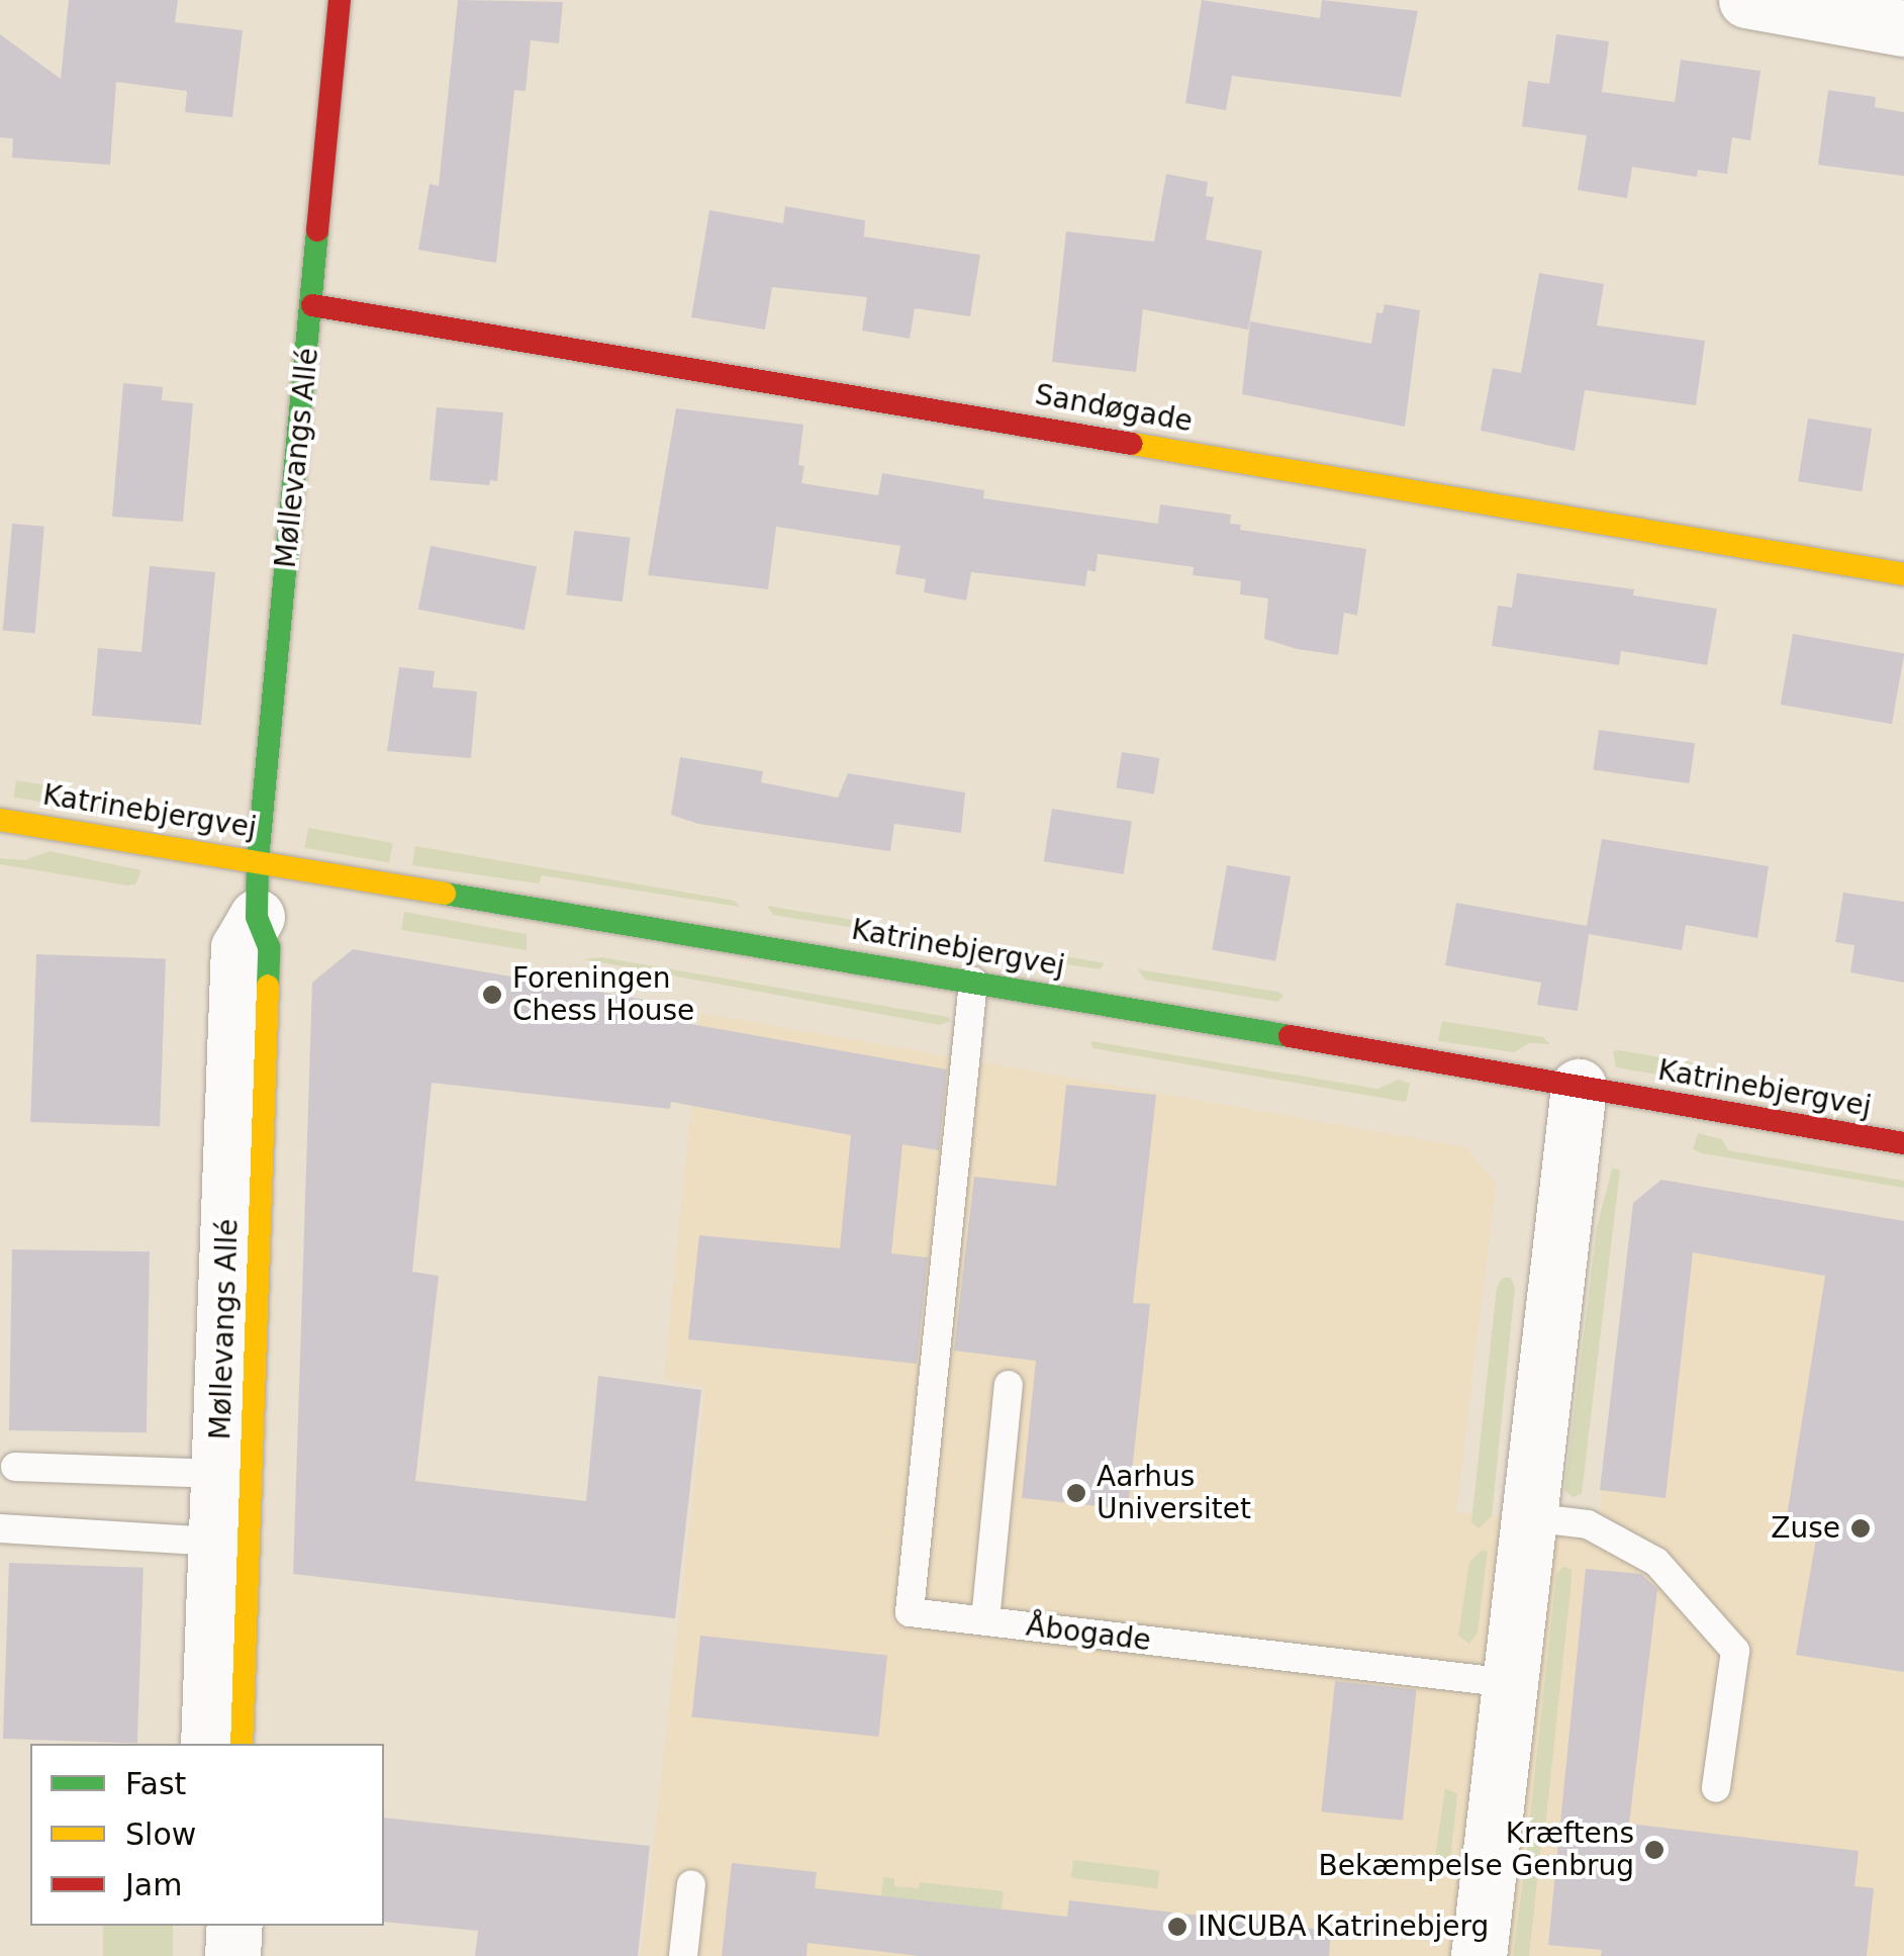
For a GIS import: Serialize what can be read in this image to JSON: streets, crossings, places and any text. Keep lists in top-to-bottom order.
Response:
{
  "streets": {
    "street": ["Sandøgade", "Møllevangs Allé", "Katrinebjergvej"],
    "lane": ["Åbogade"]
  },
  "crossings": [
    ["Sandøgade", "Møllevangs Allé"],
    ["Møllevangs Allé", "Katrinebjergvej"],
    ["Katrinebjergvej", "Åbogade"]
  ],
  "places": [
    "Foreningen Chess House",
    "Aarhus Universitet",
    "Zuse",
    "Kræftens Bekæmpelse Genbrug",
    "INCUBA Katrinebjerg"
  ],
  "legend": ["Fast", "Slow", "Jam"]
}
